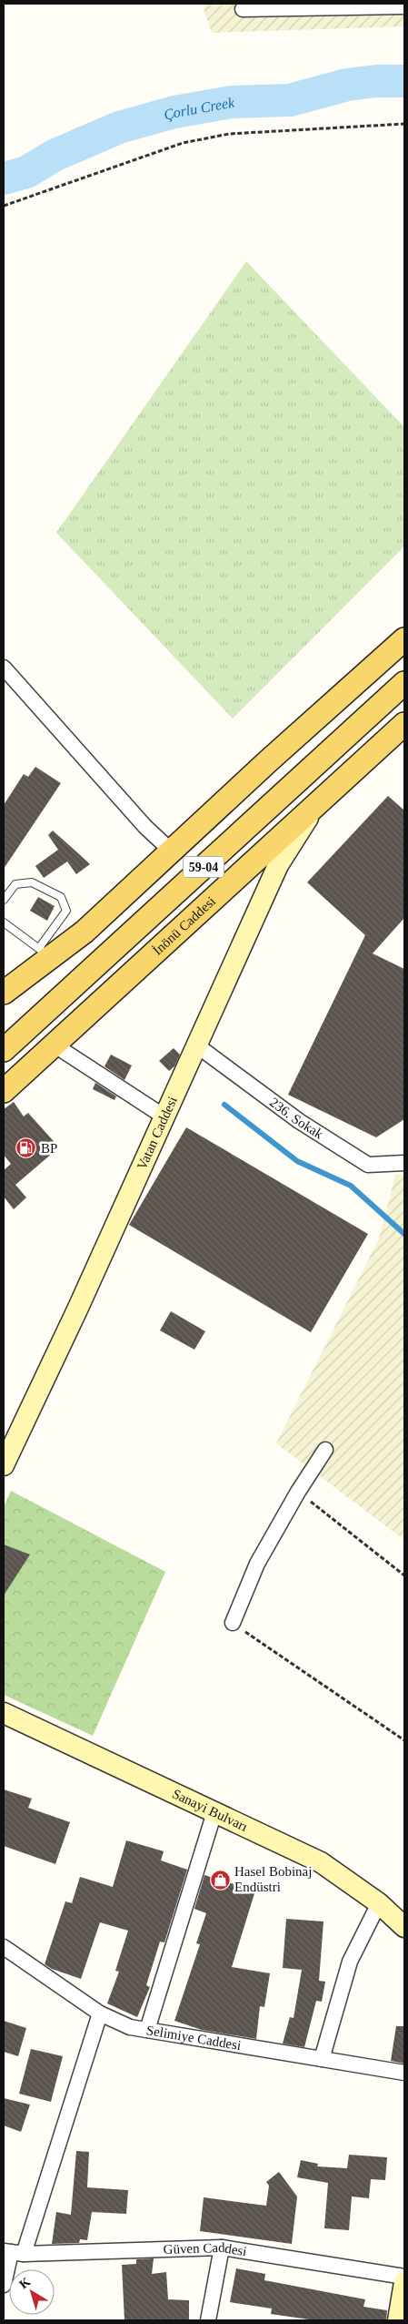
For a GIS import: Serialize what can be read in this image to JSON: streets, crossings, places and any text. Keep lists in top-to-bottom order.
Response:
{
  "streets": {
    "main road": [
      "59-04",
      "İnönü Caddesi",
      "Vatan Caddesi",
      "Sanayi Bulvarı"
    ],
    "street": ["236. Sokak", "Selimiye Caddesi", "Güven Caddesi"]
  },
  "crossings": [
    ["İnönü Caddesi", "Vatan Caddesi"],
    ["236. Sokak", "Vatan Caddesi"]
  ],
  "water": ["Çorlu Creek"],
  "places": {
    "fuel station": ["BP"],
    "shop": ["Hasel Bobinaj Endüstri"]
  },
  "north": "top left"
}
